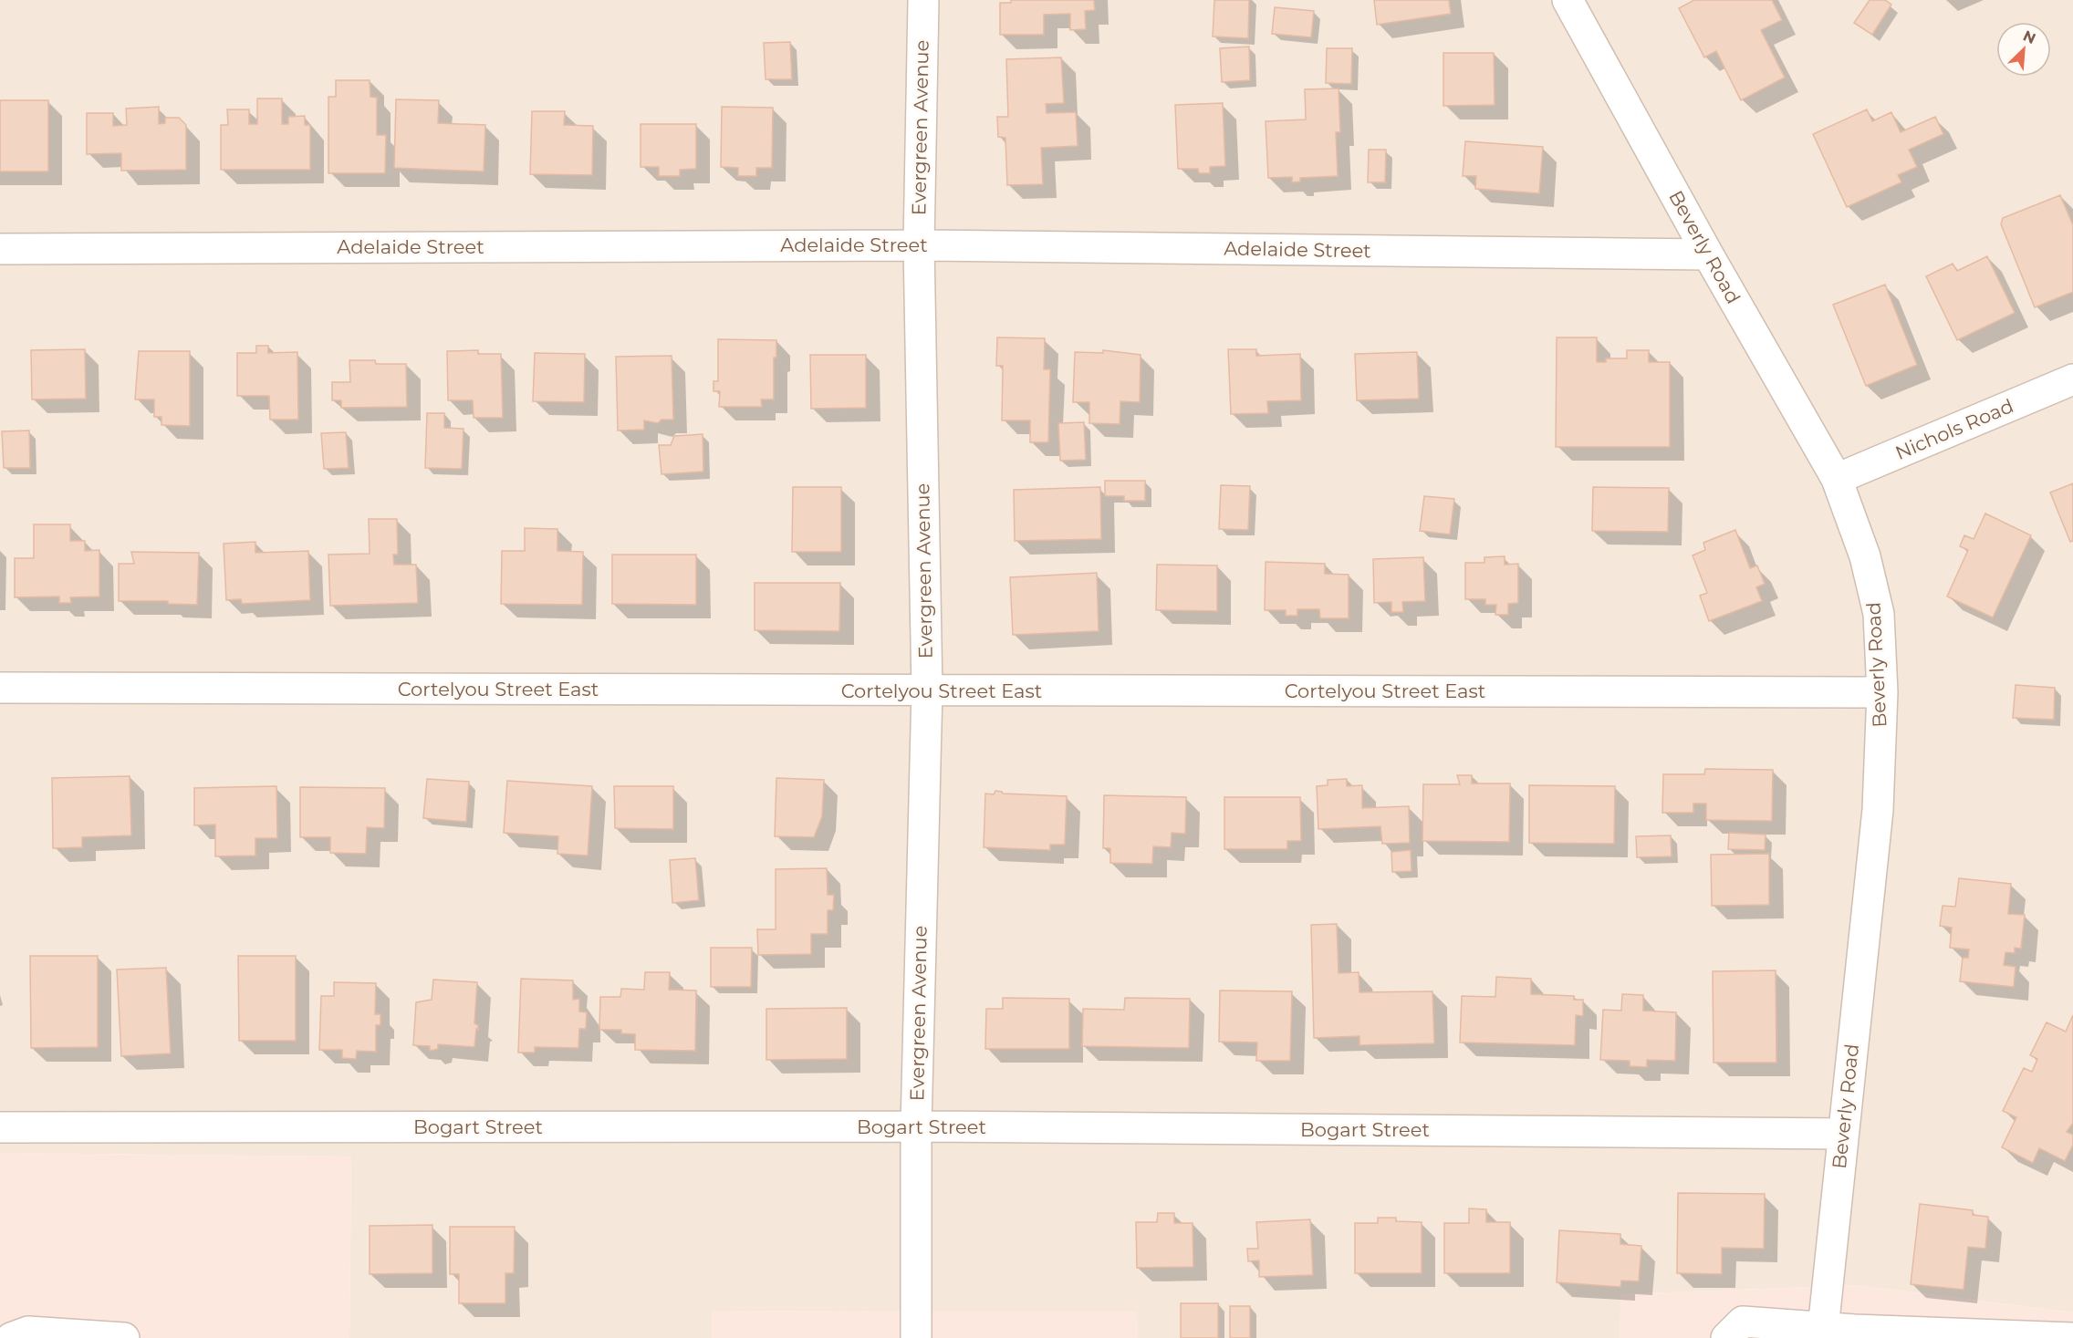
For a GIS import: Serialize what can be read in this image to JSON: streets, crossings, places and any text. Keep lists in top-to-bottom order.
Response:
{
  "streets": {
    "street": [
      "Evergreen Avenue",
      "Adelaide Street",
      "Beverly Road",
      "Nichols Road",
      "Cortelyou Street East",
      "Bogart Street"
    ]
  },
  "crossings": [
    ["Evergreen Avenue", "Adelaide Street"],
    ["Evergreen Avenue", "Cortelyou Street East"],
    ["Evergreen Avenue", "Bogart Street"],
    ["Adelaide Street", "Beverly Road"],
    ["Beverly Road", "Nichols Road"],
    ["Beverly Road", "Cortelyou Street East"],
    ["Beverly Road", "Bogart Street"]
  ],
  "north": "top right"
}
